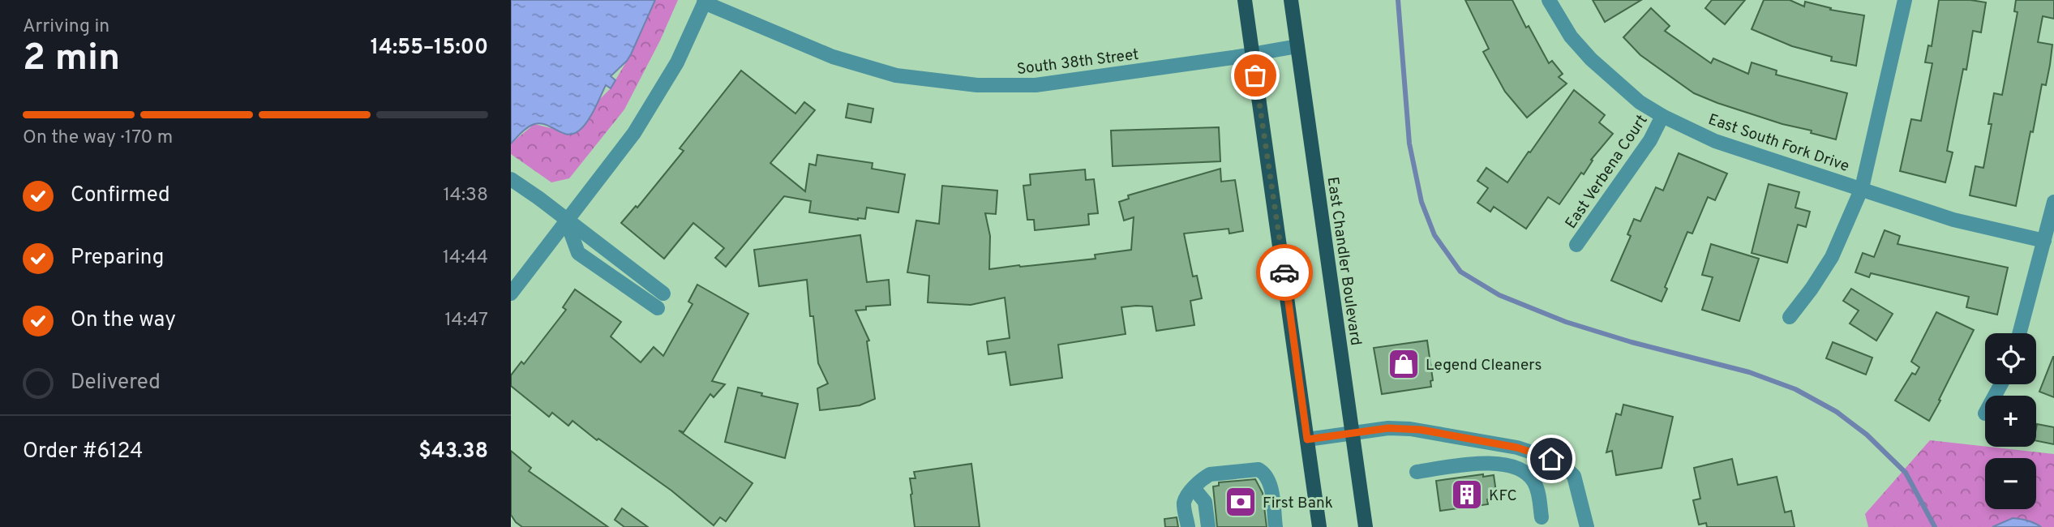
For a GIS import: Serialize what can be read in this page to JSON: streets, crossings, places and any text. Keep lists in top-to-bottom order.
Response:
{
  "streets": {
    "main road": ["East Chandler Boulevard"],
    "street": ["South 38th Street", "East South Fork Drive", "East Verbena Court"]
  },
  "crossings": [
    ["South 38th Street", "East Chandler Boulevard"],
    ["East South Fork Drive", "East Verbena Court"]
  ],
  "places": {
    "shop": ["Legend Cleaners"],
    "building": ["KFC"],
    "bank": ["First Bank"]
  },
  "page": {
    "heading": ["2 min", "Arriving in", "14:55–15:00"],
    "panel": ["Order #6124", "$43.38"],
    "bar": "On the way · 170 m",
    "list": [
      ["Confirmed", "14:38"],
      ["Preparing", "14:44"],
      ["On the way", "14:47"],
      "Delivered"
    ],
    "map_buttons": ["+", "−"]
  }
}
